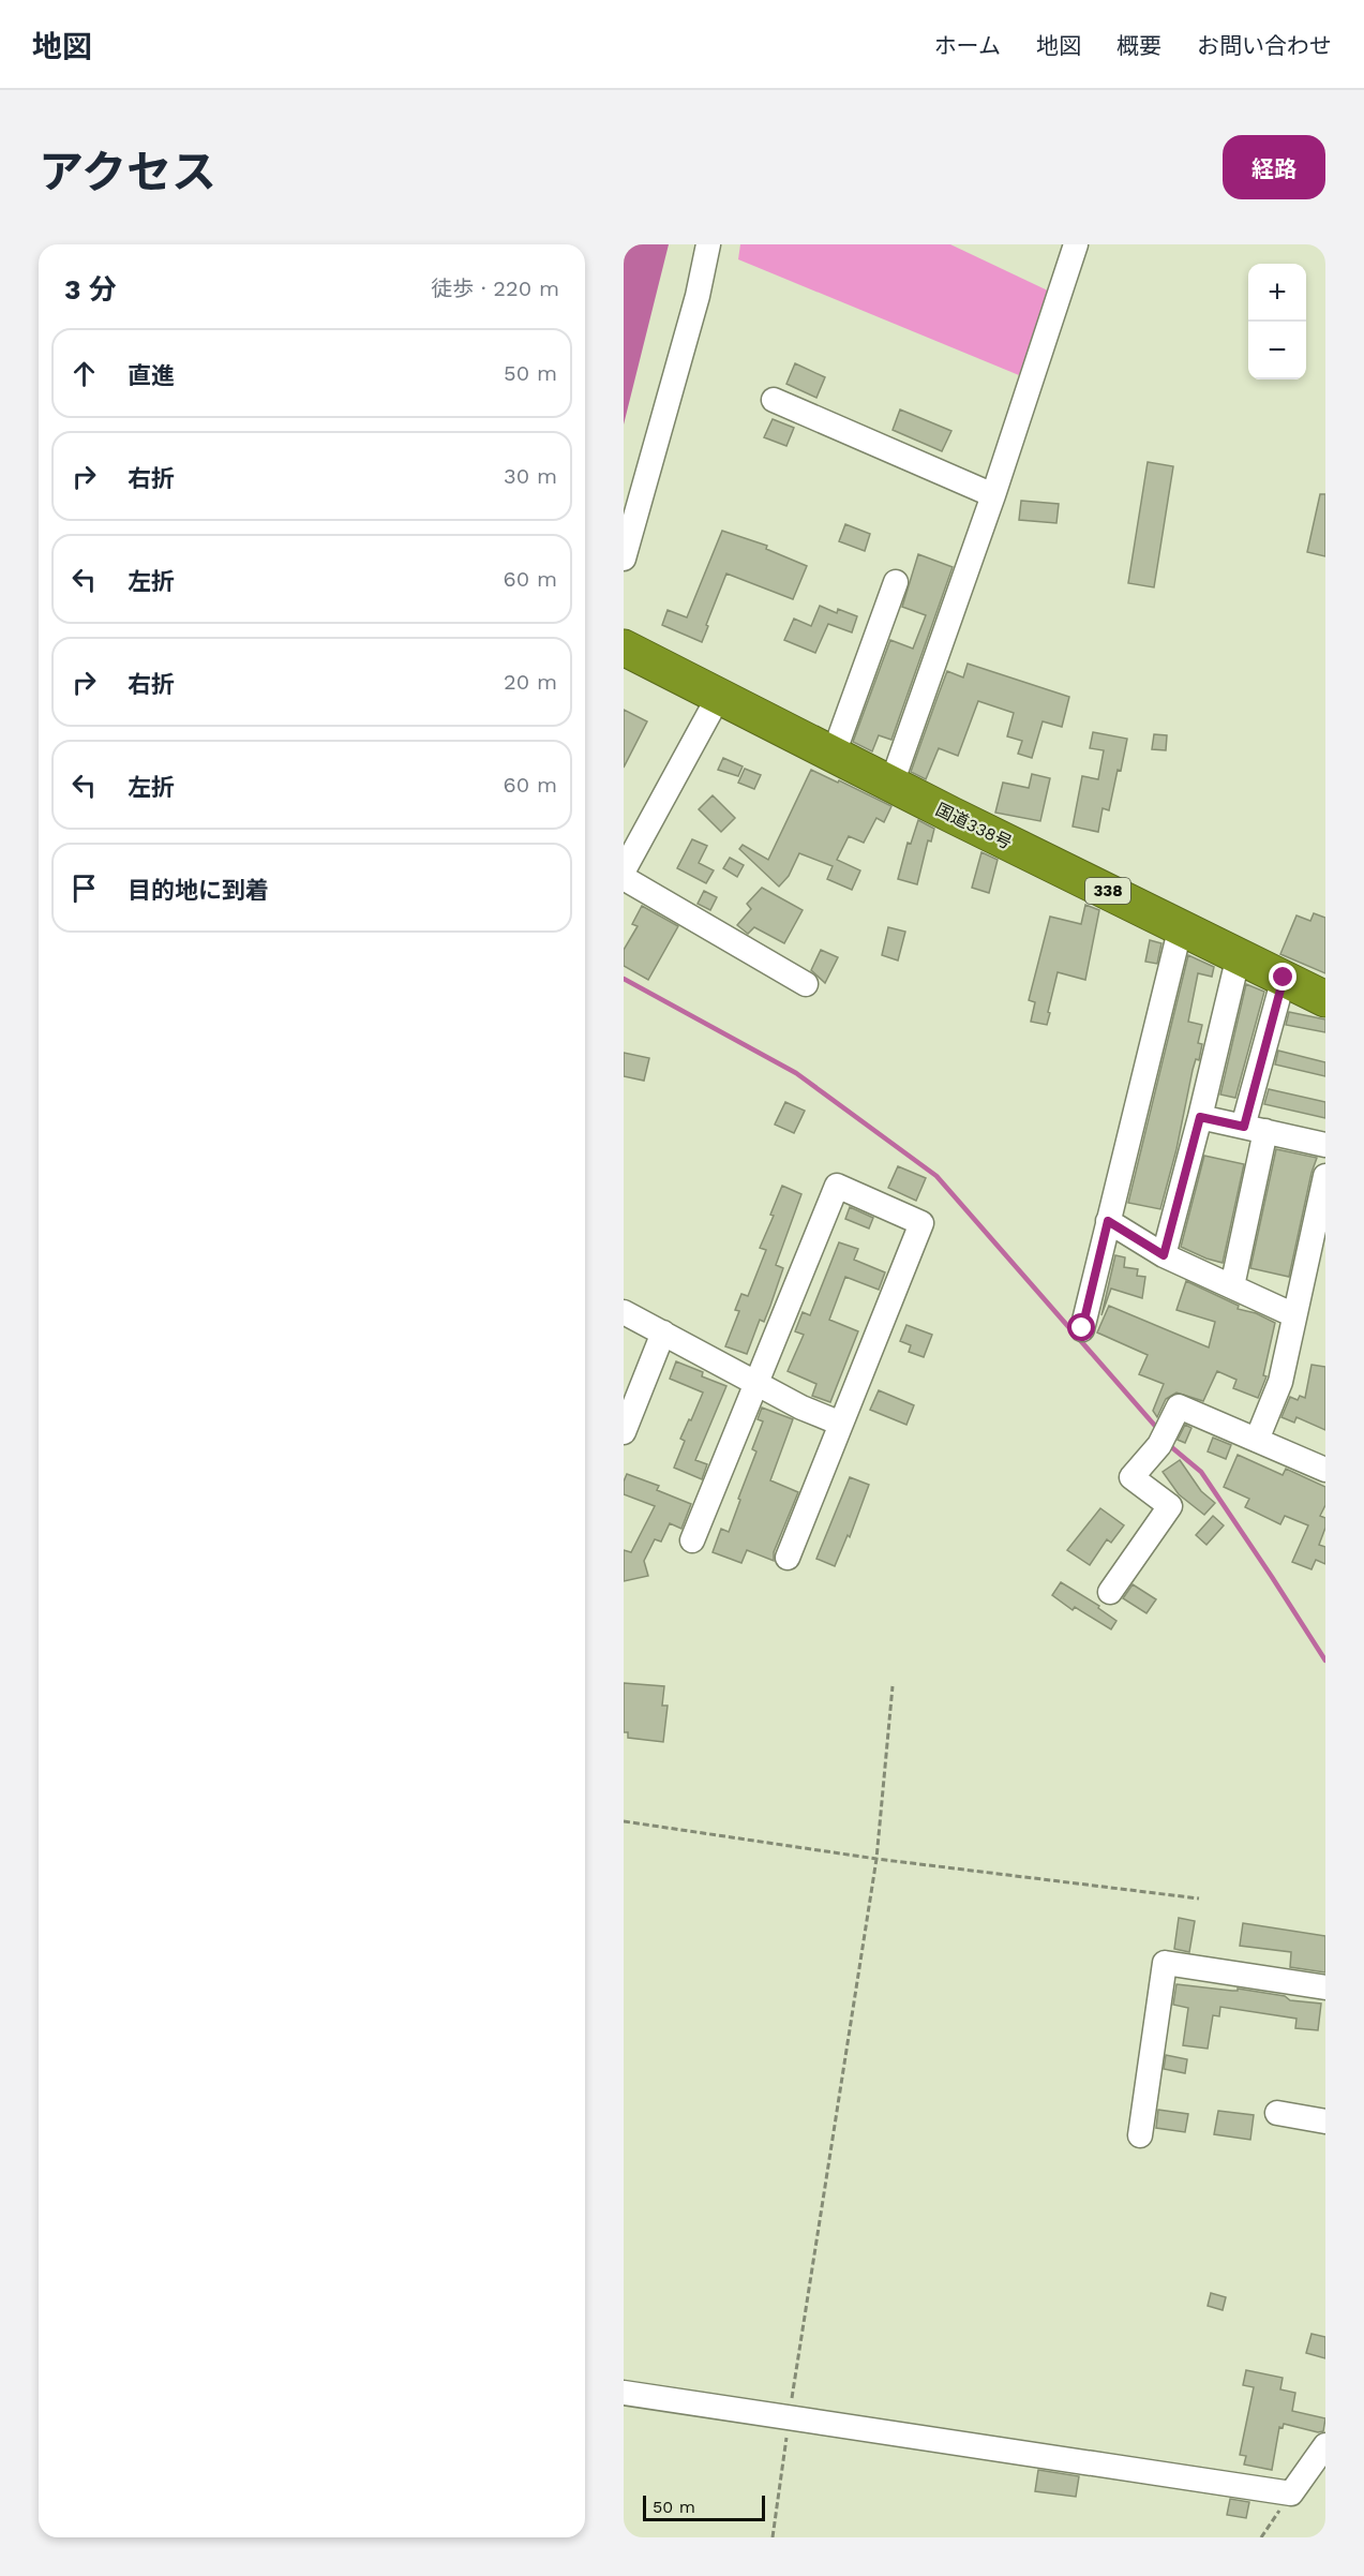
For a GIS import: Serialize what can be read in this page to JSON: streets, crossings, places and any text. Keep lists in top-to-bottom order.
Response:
{
  "streets": {
    "highway": ["国道338号", "338"]
  },
  "scale_bar": "50 m",
  "page": {
    "header": "地図",
    "nav": [
      "ホーム",
      "地図",
      "概要",
      "お問い合わせ"
    ],
    "title": "アクセス",
    "buttons": "経路",
    "heading": ["3 分", "徒歩 · 220 m"],
    "map_buttons": ["+", "−"],
    "list": [
      ["直進", "50 m"],
      ["右折", "30 m"],
      ["左折", "60 m"],
      ["右折", "20 m"],
      ["左折", "60 m"],
      "目的地に到着"
    ],
    "scale": "50 m"
  }
}
